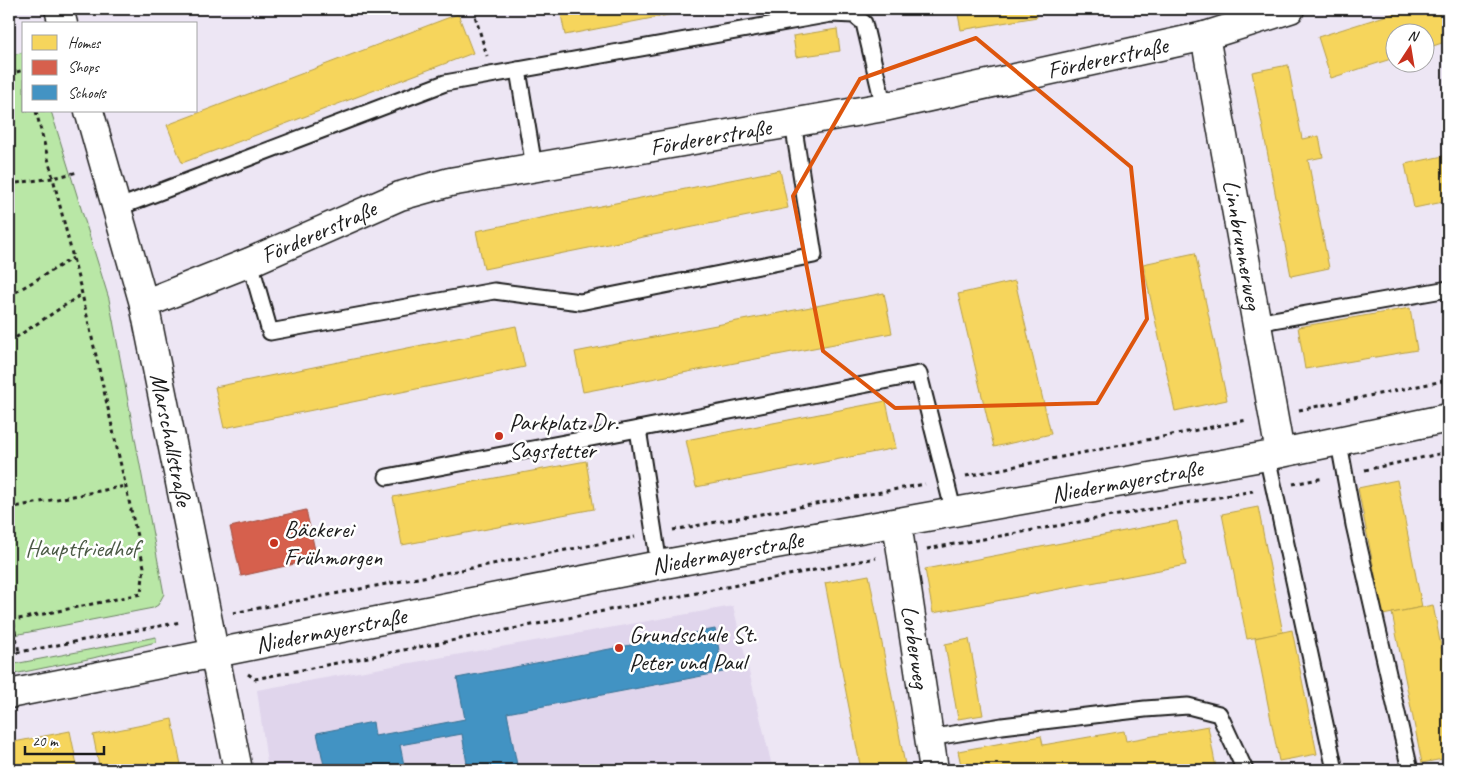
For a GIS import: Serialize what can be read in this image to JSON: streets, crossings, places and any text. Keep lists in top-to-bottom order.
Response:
{
  "streets": {
    "street": [
      "Fördererstraße",
      "Linnbrunnerweg",
      "Marschallstraße",
      "Niedermayerstraße",
      "Lorberweg"
    ]
  },
  "crossings": [
    ["Fördererstraße", "Linnbrunnerweg"],
    ["Fördererstraße", "Marschallstraße"],
    ["Linnbrunnerweg", "Niedermayerstraße"],
    ["Marschallstraße", "Niedermayerstraße"],
    ["Niedermayerstraße", "Lorberweg"]
  ],
  "parks": ["Hauptfriedhof"],
  "places": ["Parkplatz Dr. Sagstetter", "Bäckerei Frühmorgen", "Grundschule St. Peter und Paul"],
  "legend": ["Homes", "Shops", "Schools"],
  "scale_bar": "20 m",
  "north": "top"
}
